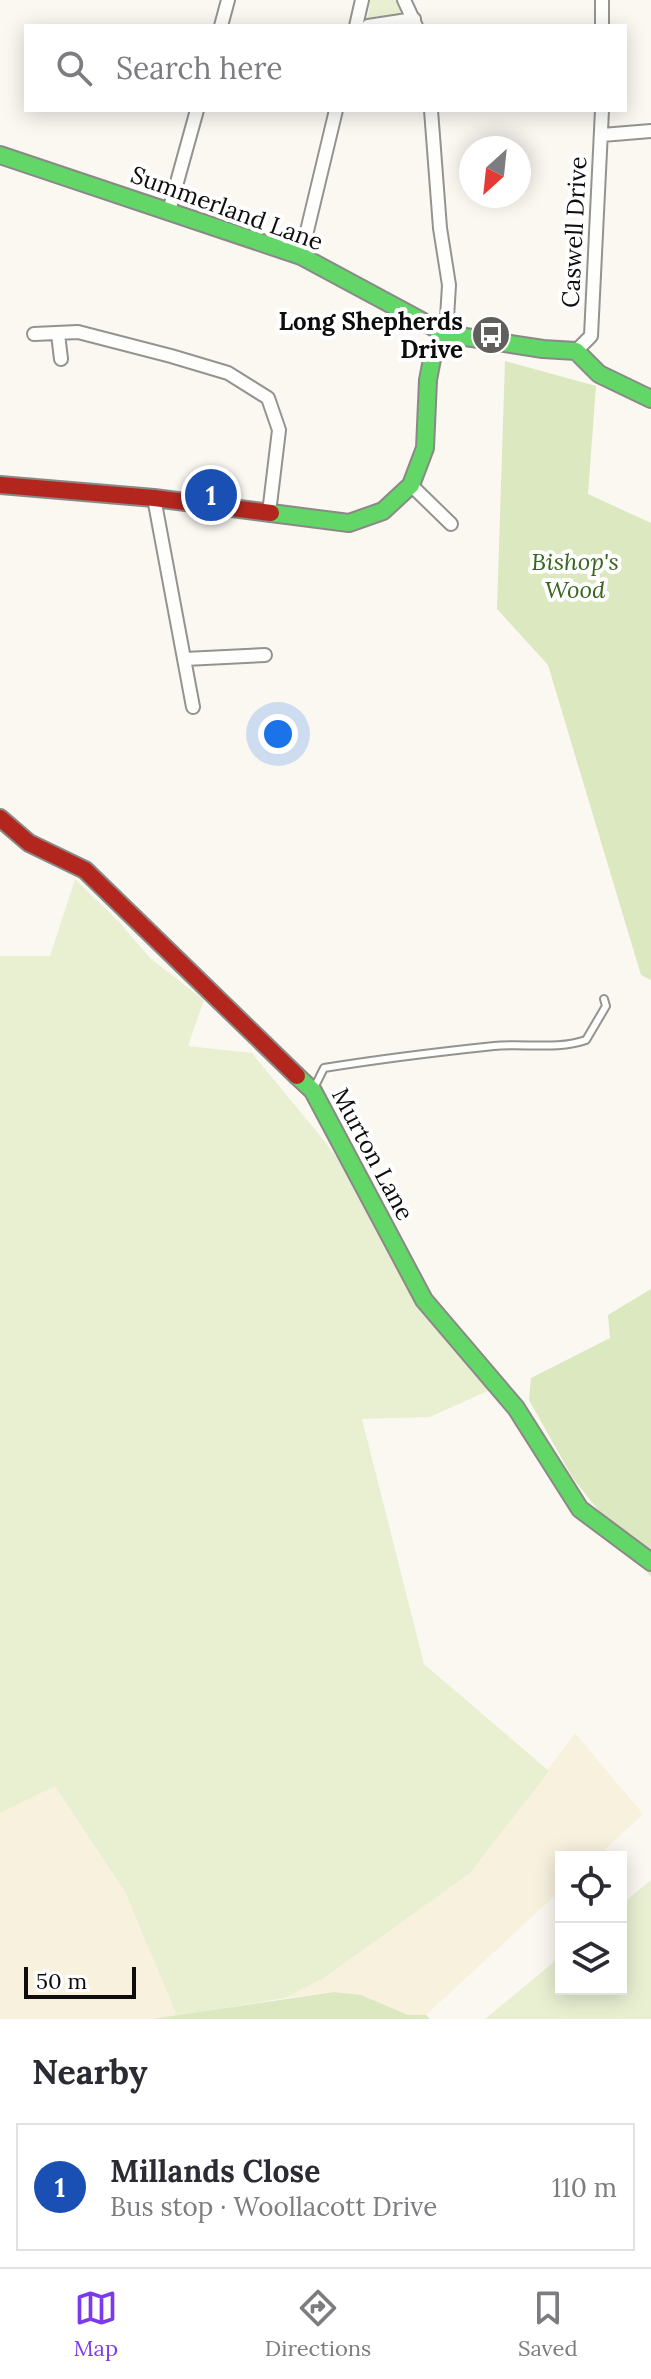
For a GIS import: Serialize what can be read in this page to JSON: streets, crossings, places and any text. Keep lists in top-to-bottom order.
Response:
{
  "streets": {
    "street": ["Summerland Lane", "Caswell Drive", "Murton Lane"]
  },
  "crossings": [
    ["Summerland Lane", "Caswell Drive"]
  ],
  "parks": ["Bishop's Wood"],
  "places": {
    "bus stop": ["Long Shepherds Drive"]
  },
  "scale_bar": "50 m",
  "north": "bottom left",
  "page": {
    "search": "Search here",
    "pins": "1",
    "scale": "50 m",
    "heading": "Nearby",
    "list": [
      {
        "mark": "1",
        "name": "Millands Close",
        "note": "Bus stop · Woollacott Drive",
        "value": "110 m"
      }
    ],
    "nav": ["Map", "Directions", "Saved"]
  }
}
